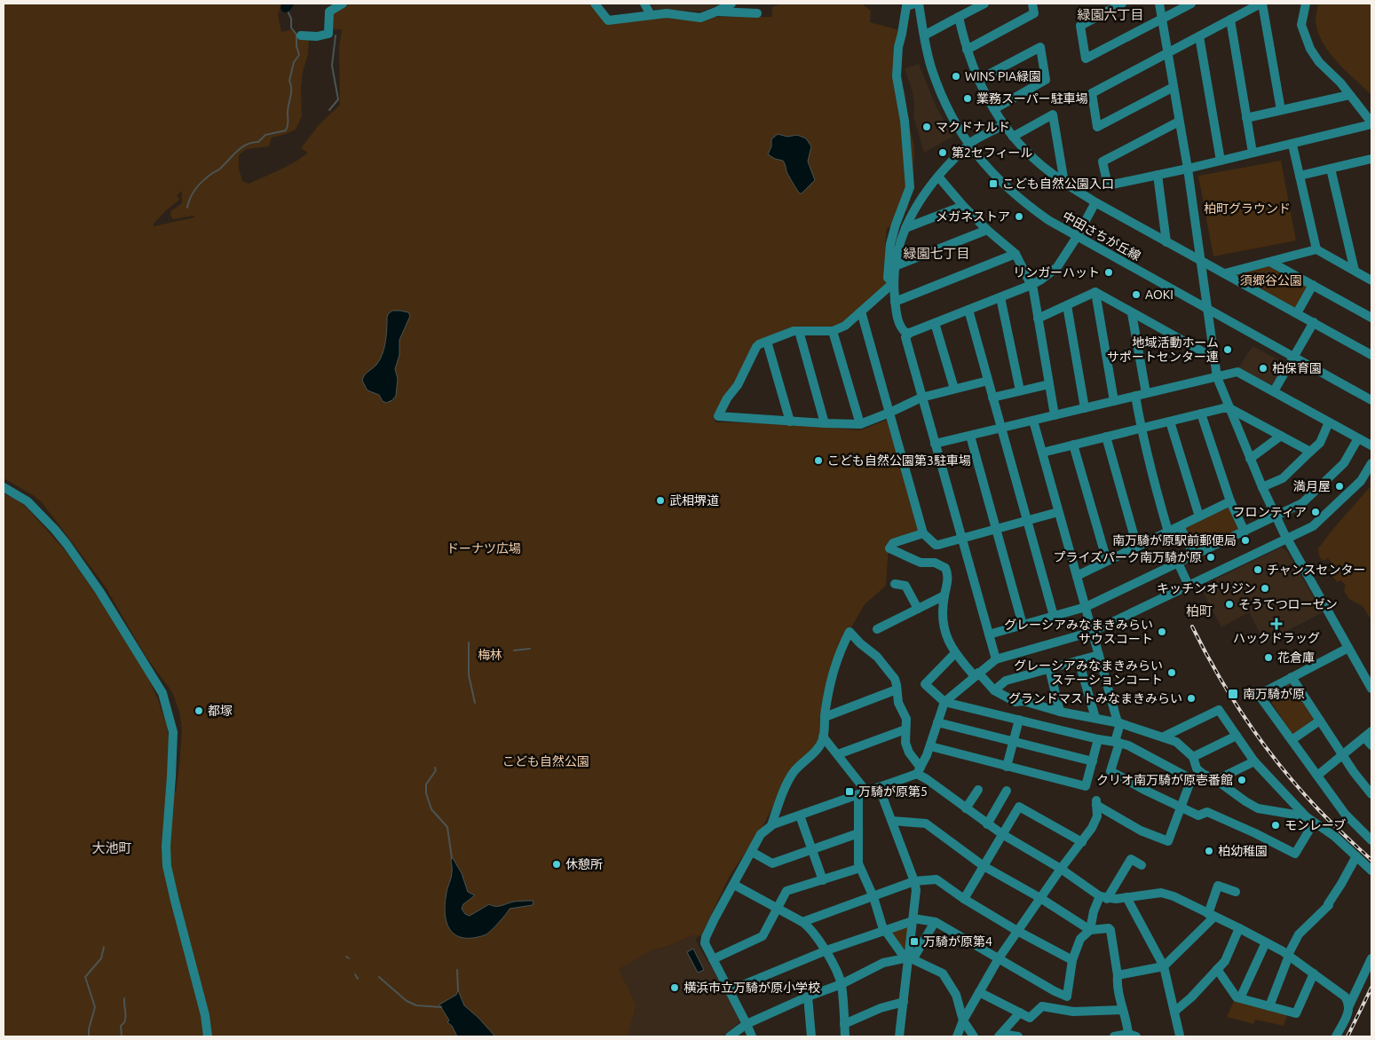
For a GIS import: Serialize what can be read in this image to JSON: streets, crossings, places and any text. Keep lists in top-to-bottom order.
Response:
{
  "streets": {
    "street": ["中田さちが丘線"]
  },
  "districts": [
    "緑園六丁目",
    "緑園七丁目",
    "柏町",
    "大池町"
  ],
  "parks": [
    "柏町グラウンド",
    "須郷谷公園",
    "ドーナツ広場",
    "梅林",
    "こども自然公園"
  ],
  "places": {
    "other": [
      "WINS PIA緑園",
      "業務スーパー駐車場",
      "マクドナルド",
      "第2セフィール",
      "メガネストア",
      "リンガーハット",
      "AOKI",
      "地域活動ホーム サポートセンター連",
      "柏保育園",
      "こども自然公園第3駐車場",
      "満月屋",
      "武相堺道",
      "フロンティア",
      "南万騎が原駅前郵便局",
      "プライズパーク南万騎が原",
      "チャンスセンター",
      "キッチンオリジン",
      "そうてつローゼン",
      "グレーシアみなまきみらい サウスコート",
      "花倉庫",
      "グレーシアみなまきみらい ステーションコート",
      "グランドマストみなまきみらい",
      "都塚",
      "クリオ南万騎が原壱番館",
      "モンレーブ",
      "柏幼稚園",
      "休憩所",
      "横浜市立万騎が原小学校"
    ],
    "transit": [
      "こども自然公園入口",
      "南万騎が原",
      "万騎が原第5",
      "万騎が原第4"
    ],
    "health": ["ハックドラッグ"]
  }
}
